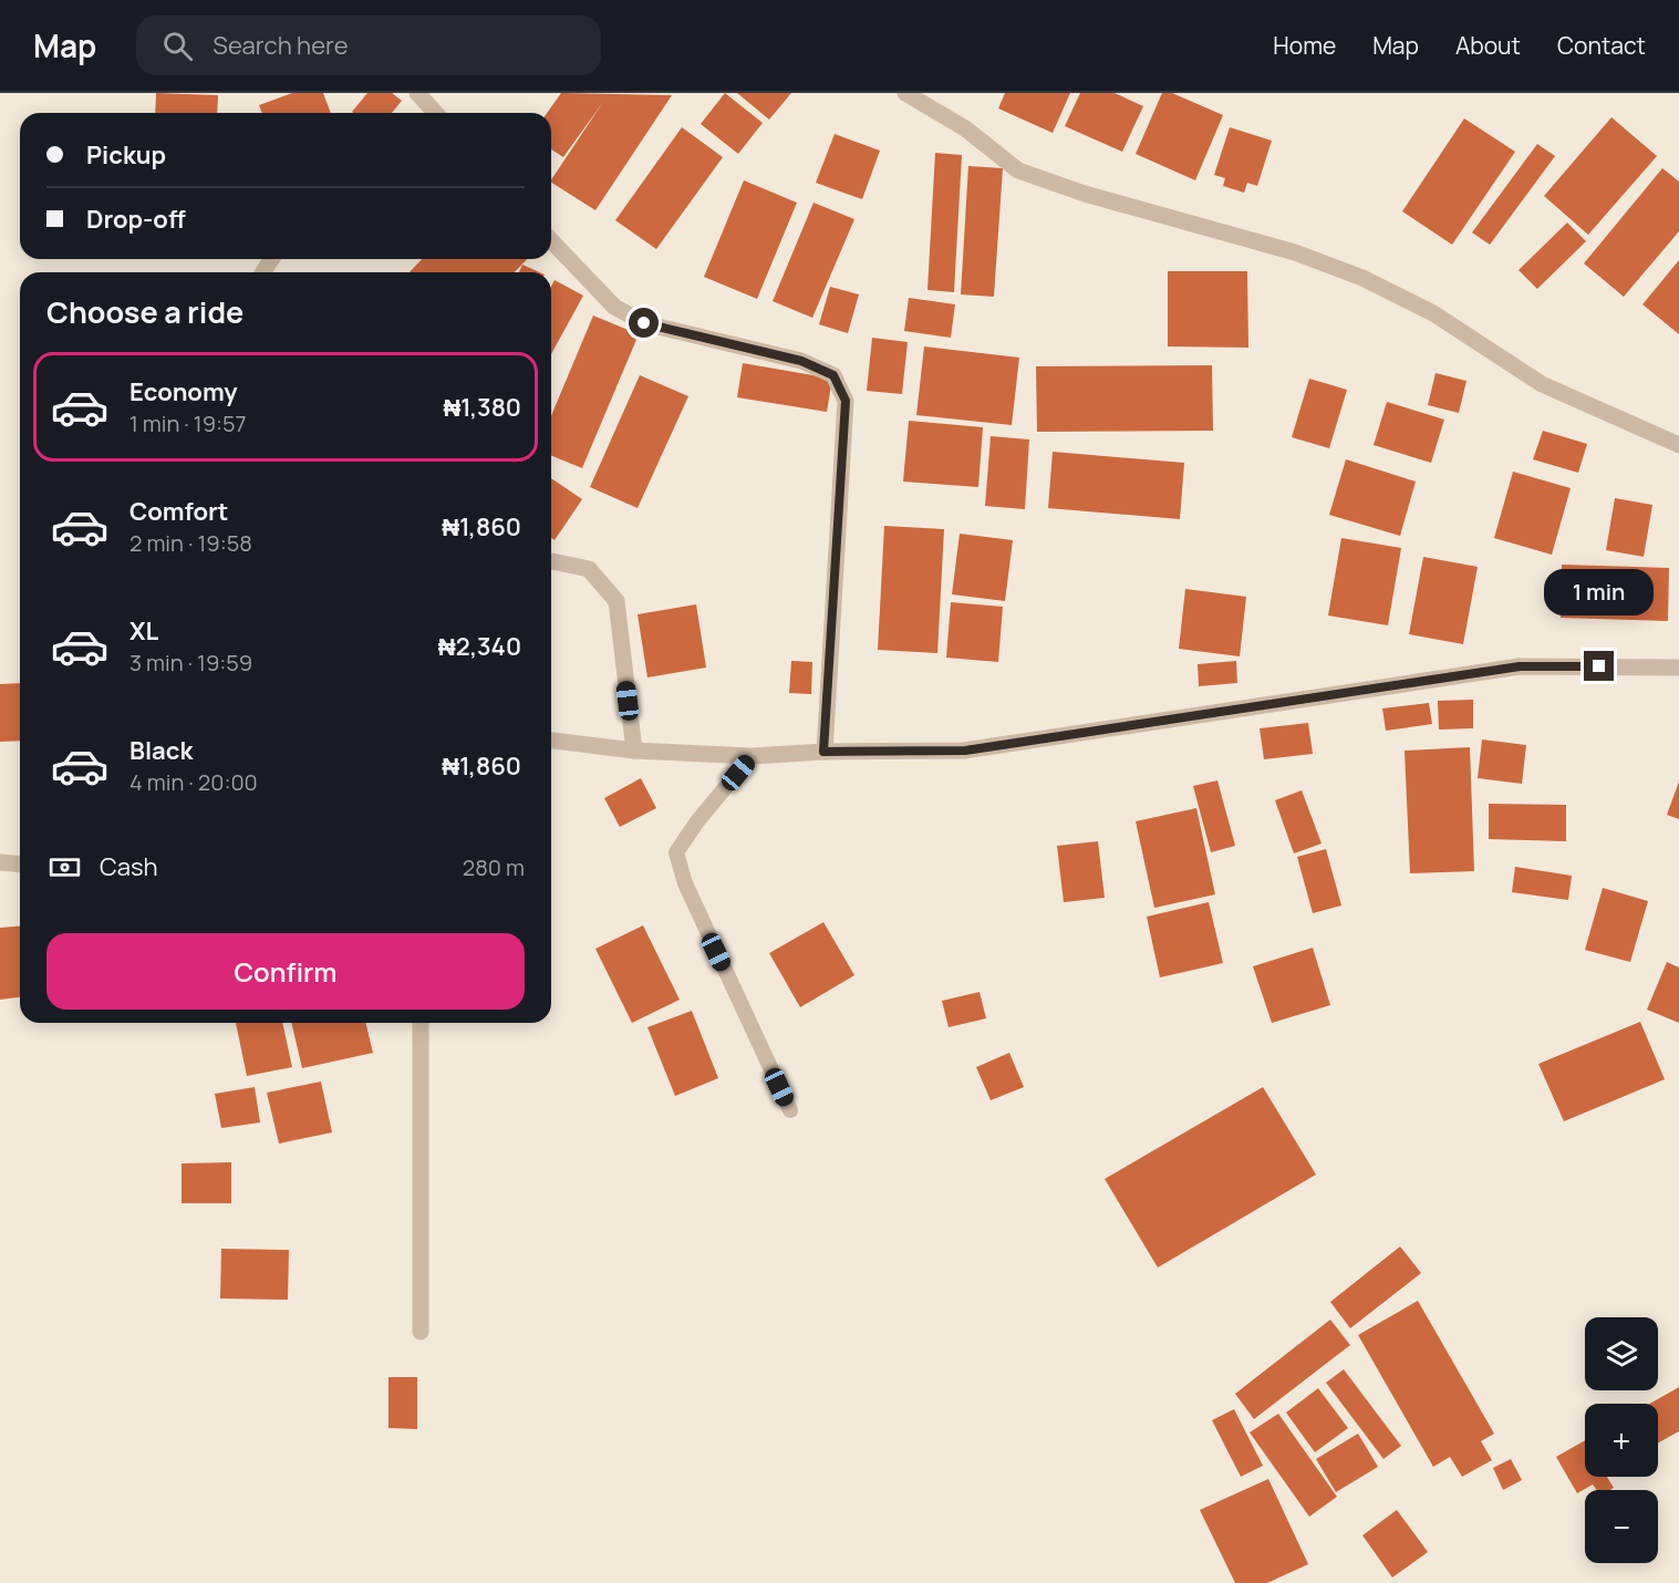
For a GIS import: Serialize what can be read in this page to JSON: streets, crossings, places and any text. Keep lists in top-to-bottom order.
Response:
{
  "page": {
    "header": "Map",
    "search": "Search here",
    "nav": [
      "Home",
      "Map",
      "About",
      "Contact"
    ],
    "banner": ["Pickup", "Drop-off"],
    "heading": "Choose a ride",
    "list": [
      {
        "name": "Economy",
        "note": "1 min · 19:57",
        "value": "₦1,380"
      },
      {
        "name": "Comfort",
        "note": "2 min · 19:58",
        "value": "₦1,860"
      },
      {
        "name": "XL",
        "note": "3 min · 19:59",
        "value": "₦2,340"
      },
      {
        "name": "Black",
        "note": "4 min · 20:00",
        "value": "₦1,860"
      }
    ],
    "bubble": "1 min",
    "pay": ["Cash", "280 m"],
    "buttons": "Confirm",
    "map_buttons": ["+", "−"]
  }
}
